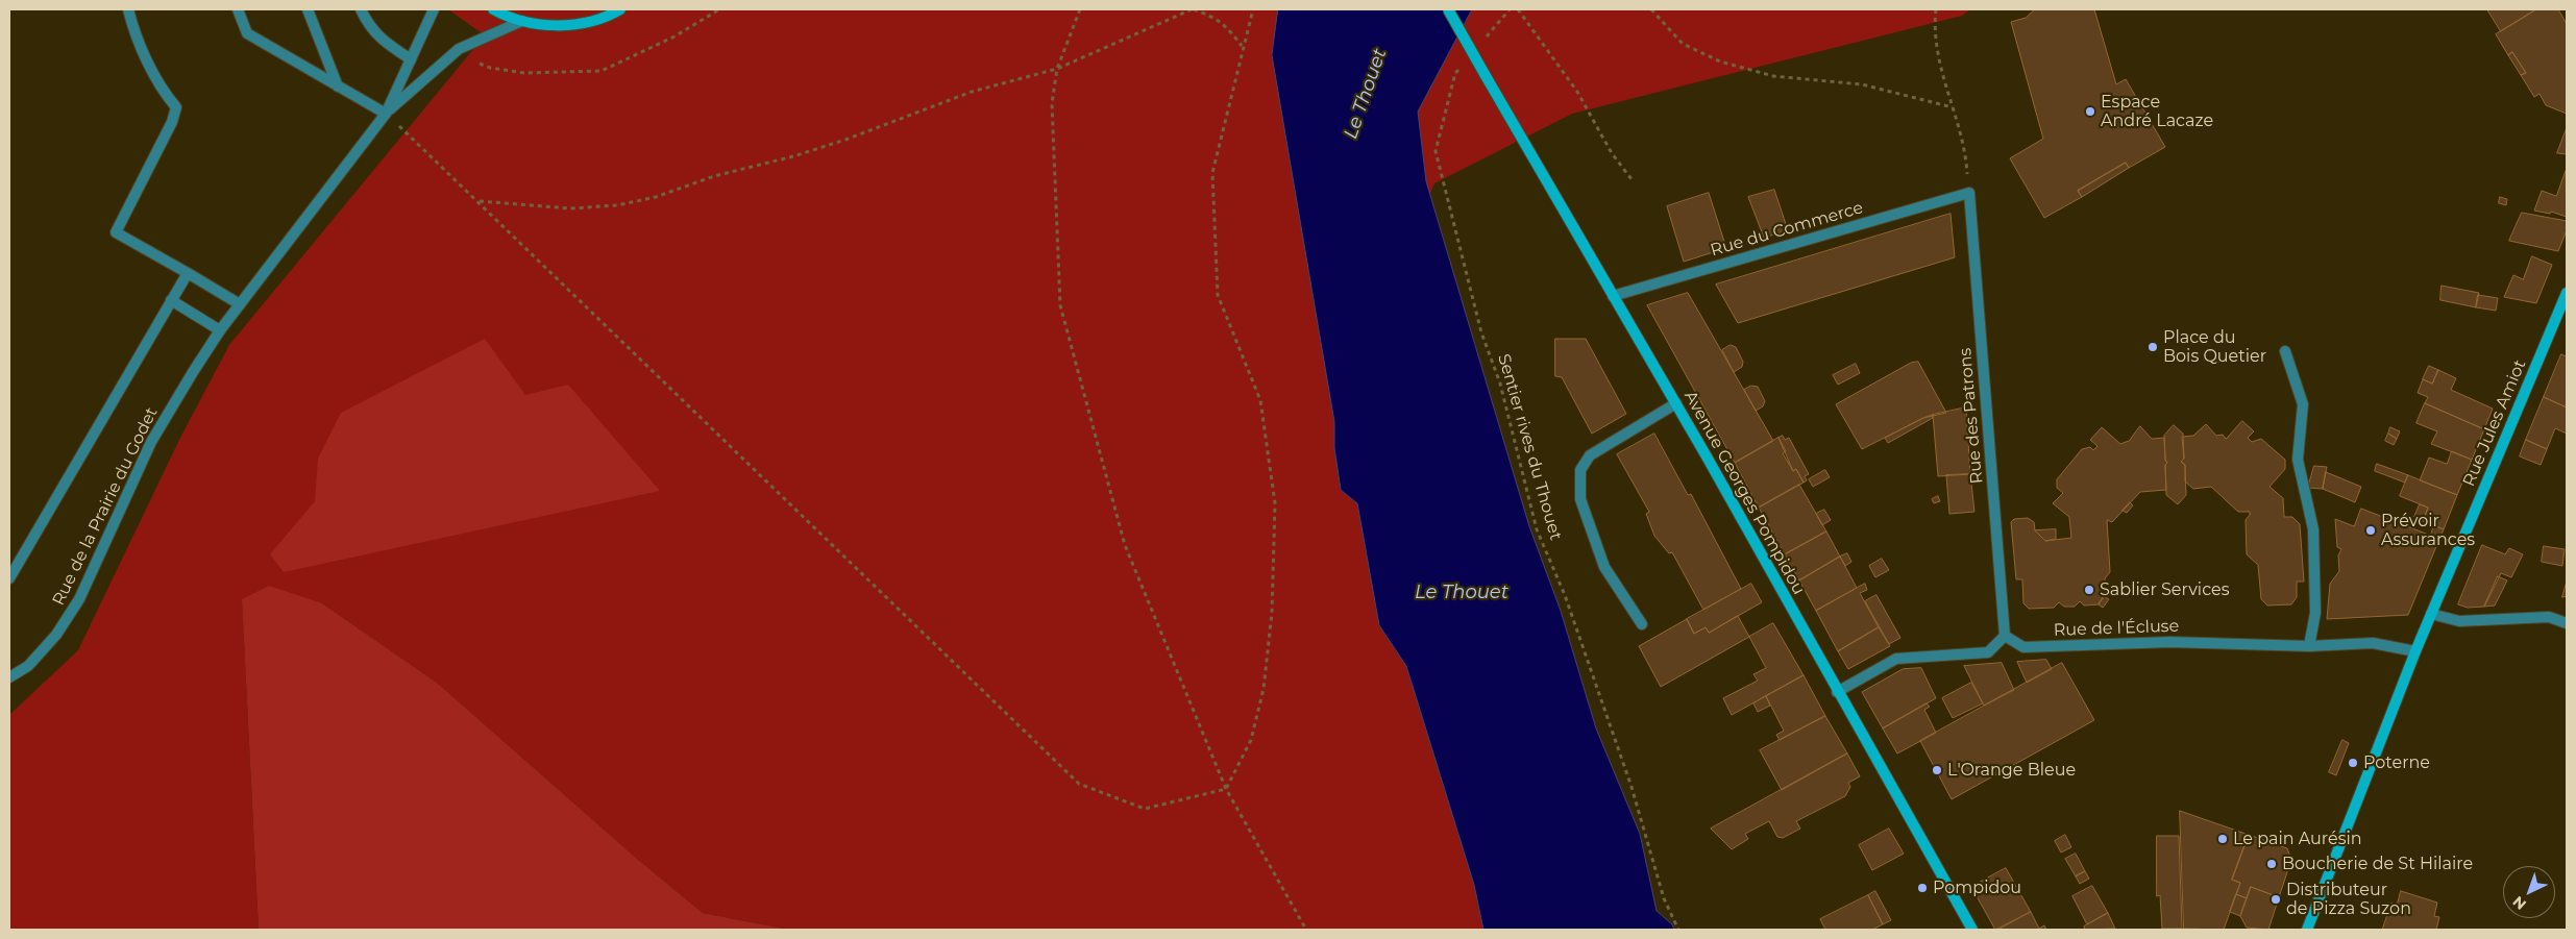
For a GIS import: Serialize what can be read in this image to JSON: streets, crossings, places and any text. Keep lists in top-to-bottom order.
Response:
{
  "streets": {
    "main road": ["Rue Jules Amiot", "Avenue Georges Pompidou"],
    "street": [
      "Rue du Commerce",
      "Rue des Patrons",
      "Rue de la Prairie du Godet",
      "Rue de l'Écluse"
    ],
    "path": ["Sentier rives du Thouet"]
  },
  "crossings": [
    ["Rue du Commerce", "Rue des Patrons"],
    ["Rue du Commerce", "Avenue Georges Pompidou"],
    ["Rue des Patrons", "Rue de l'Écluse"],
    ["Rue Jules Amiot", "Rue de l'Écluse"]
  ],
  "water": ["Le Thouet"],
  "places": [
    "Espace André Lacaze",
    "Place du Bois Quetier",
    "Prévoir Assurances",
    "Sablier Services",
    "Poterne",
    "L'Orange Bleue",
    "Le pain Aurésin",
    "Boucherie de St Hilaire",
    "Pompidou",
    "Distributeur de Pizza Suzon"
  ],
  "north": "bottom left"
}
